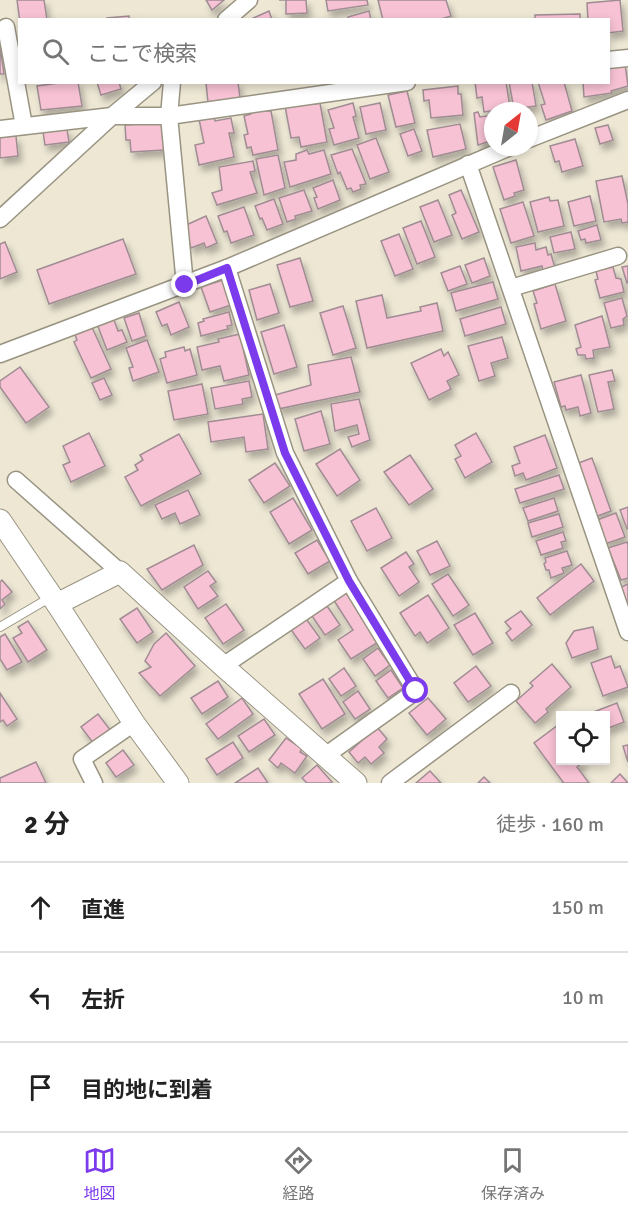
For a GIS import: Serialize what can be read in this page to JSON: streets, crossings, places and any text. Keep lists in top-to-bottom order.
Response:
{
  "north": "top right",
  "page": {
    "search": "ここで検索",
    "heading": ["2 分", "徒歩 · 160 m"],
    "list": [
      ["直進", "150 m"],
      ["左折", "10 m"],
      "目的地に到着"
    ],
    "nav": ["地図", "経路", "保存済み"]
  }
}
